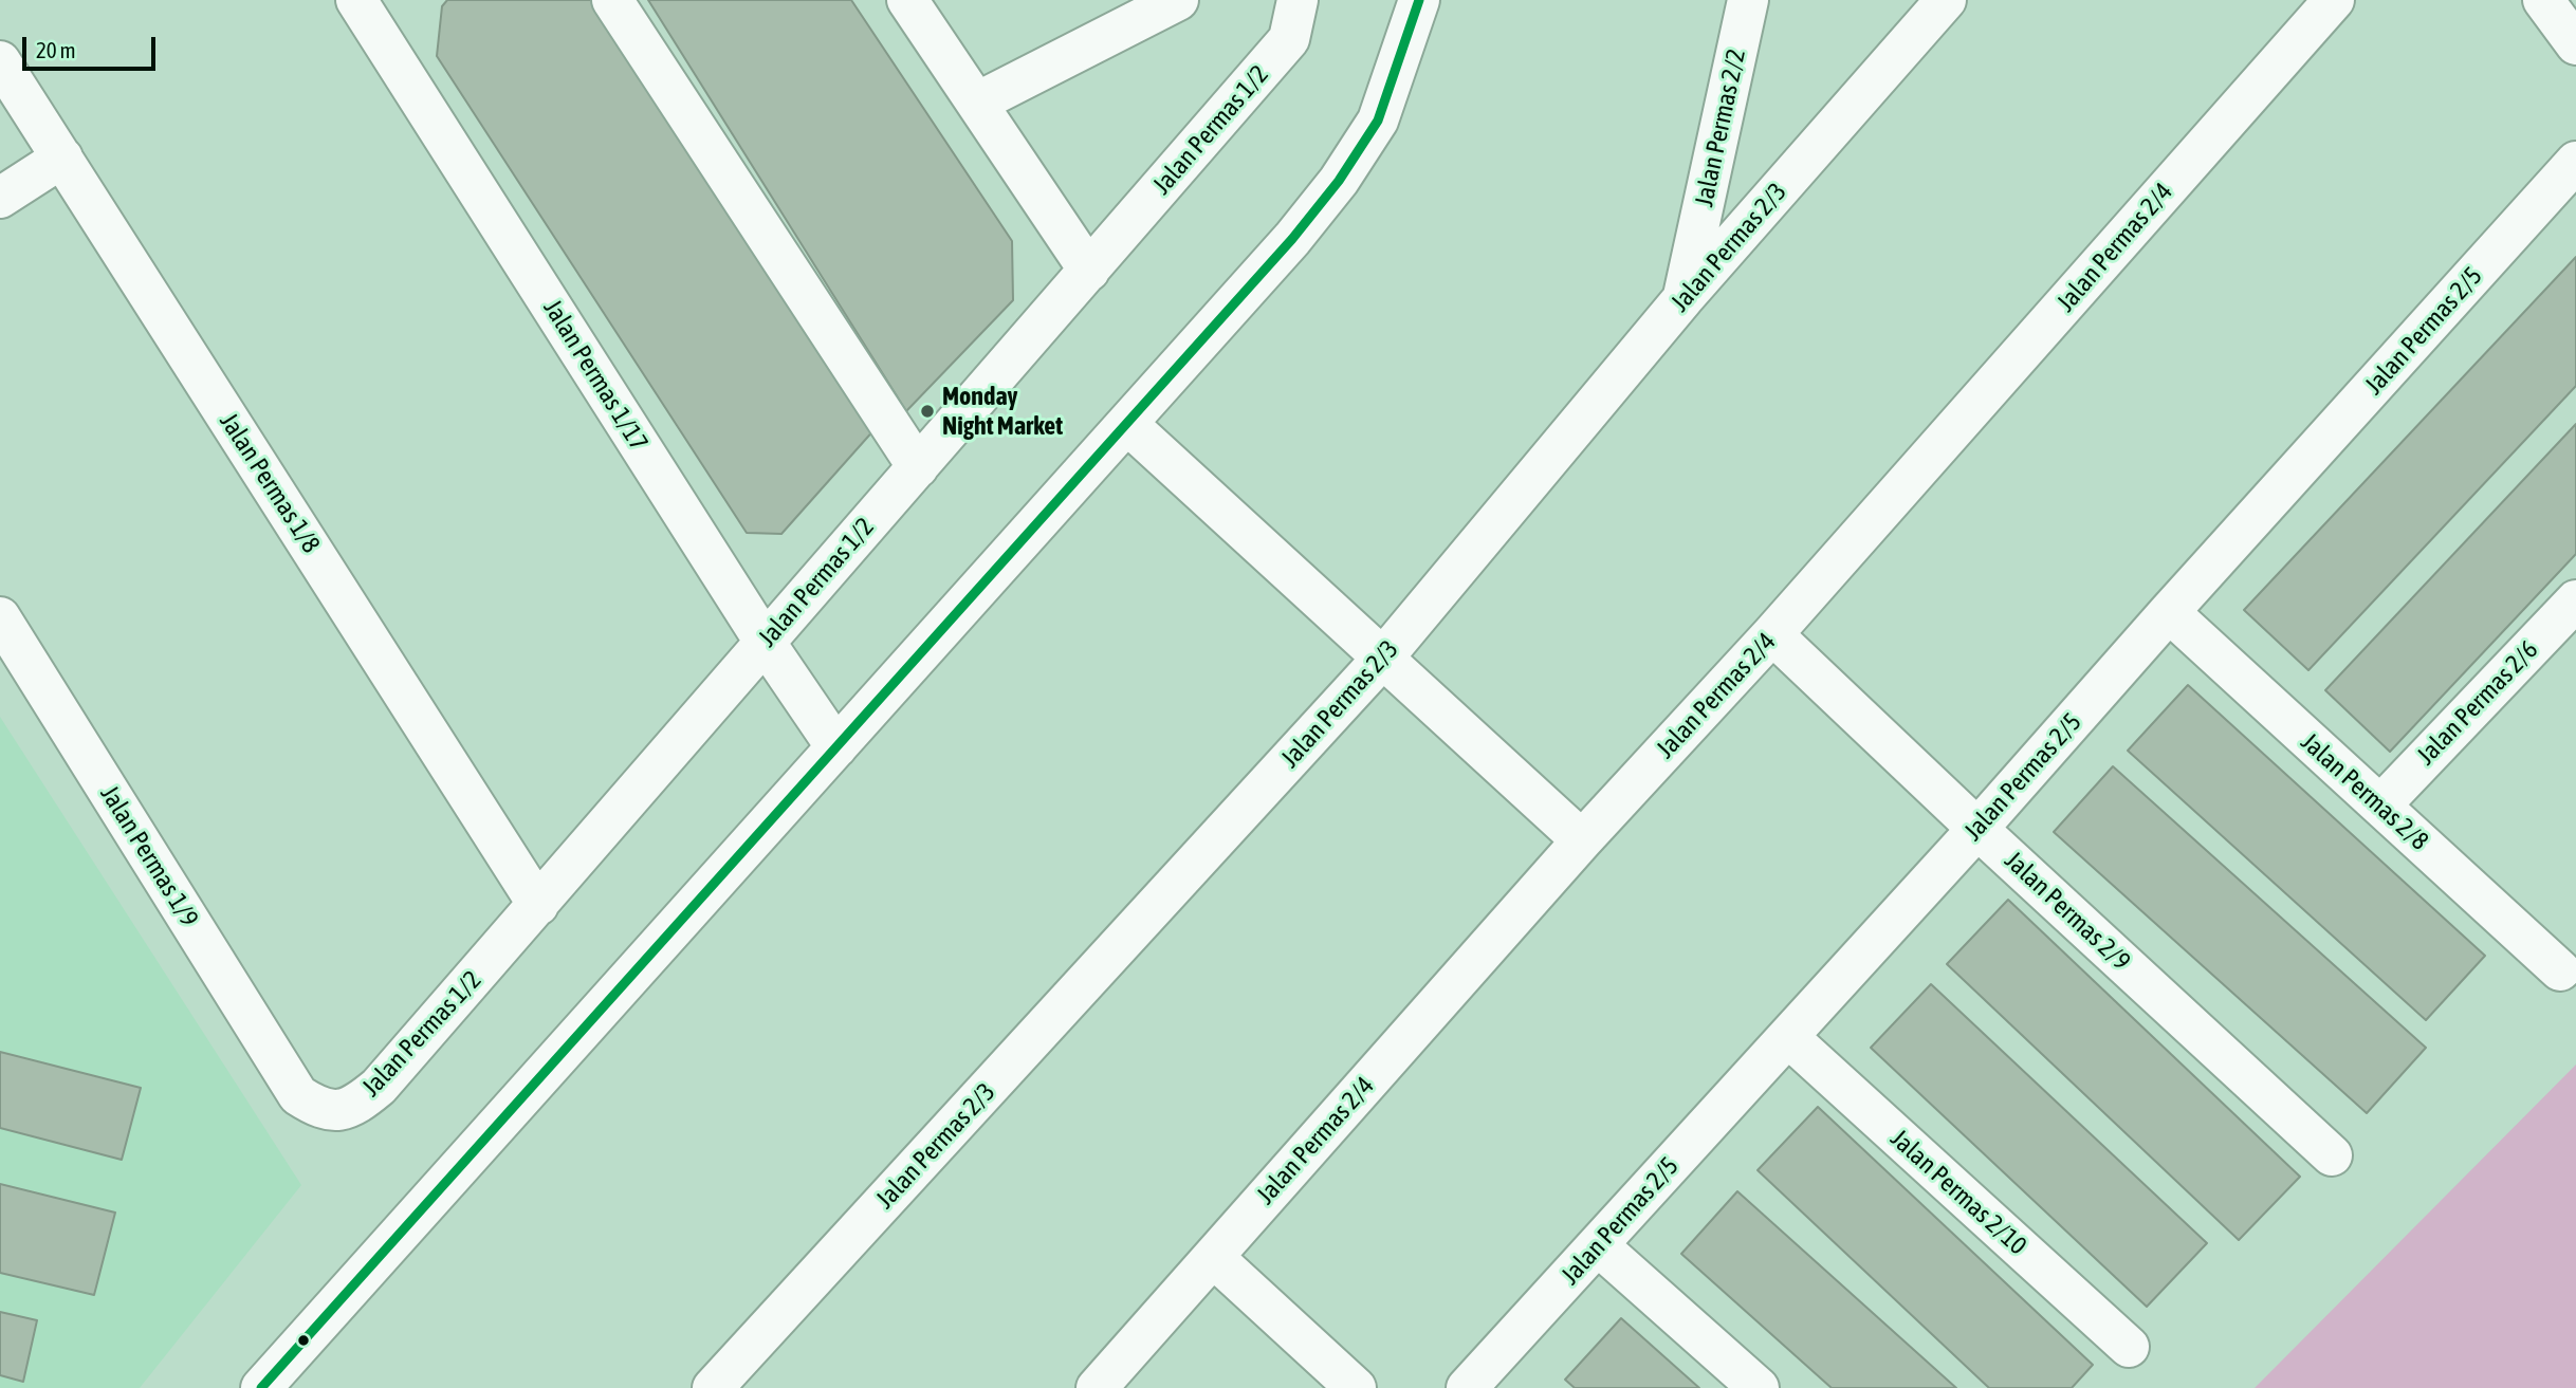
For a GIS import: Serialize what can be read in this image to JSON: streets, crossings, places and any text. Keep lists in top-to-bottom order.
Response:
{
  "streets": {
    "street": [
      "Jalan Permas 2/2",
      "Jalan Permas 1/2",
      "Jalan Permas 2/3",
      "Jalan Permas 2/4",
      "Jalan Permas 2/5",
      "Jalan Permas 1/17",
      "Jalan Permas 1/8",
      "Jalan Permas 2/6",
      "Jalan Permas 2/8",
      "Jalan Permas 1/9",
      "Jalan Permas 2/9",
      "Jalan Permas 2/10"
    ]
  },
  "crossings": [
    ["Jalan Permas 2/2", "Jalan Permas 2/3"],
    ["Jalan Permas 1/2", "Jalan Permas 1/17"],
    ["Jalan Permas 1/2", "Jalan Permas 1/8"],
    ["Jalan Permas 1/2", "Jalan Permas 1/9"],
    ["Jalan Permas 2/4", "Jalan Permas 2/9"],
    ["Jalan Permas 2/5", "Jalan Permas 2/8"],
    ["Jalan Permas 2/5", "Jalan Permas 2/9"],
    ["Jalan Permas 2/5", "Jalan Permas 2/10"],
    ["Jalan Permas 2/6", "Jalan Permas 2/8"]
  ],
  "places": ["Monday Night Market"],
  "scale_bar": "20 m"
}
